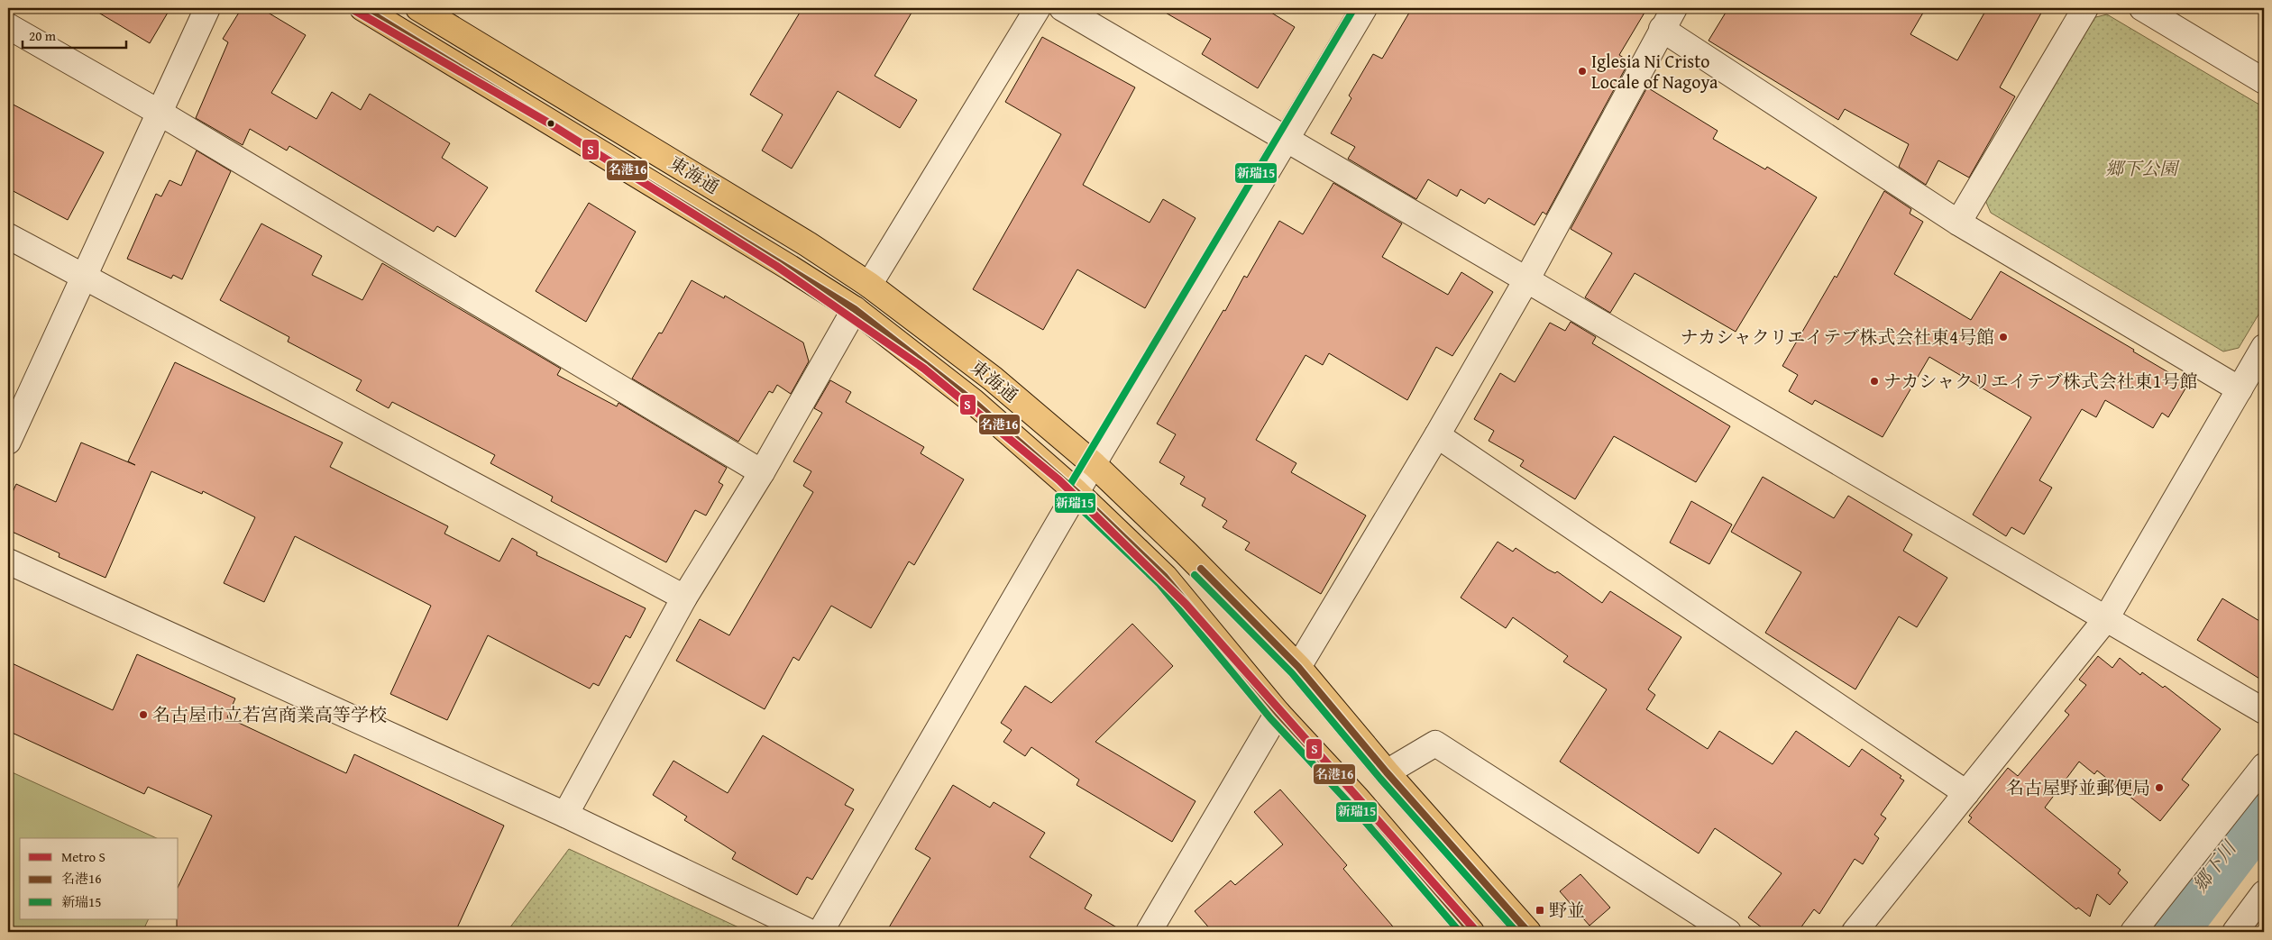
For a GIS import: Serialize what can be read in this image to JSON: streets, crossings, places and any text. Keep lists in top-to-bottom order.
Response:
{
  "streets": {
    "main road": ["東海通"]
  },
  "water": ["郷下川"],
  "parks": ["郷下公園"],
  "places": {
    "other": [
      "Iglesia Ni Cristo Locale of Nagoya",
      "ナカシャクリエイテブ株式会社東4号館",
      "ナカシャクリエイテブ株式会社東1号館",
      "名古屋市立若宮商業高等学校",
      "名古屋野並郵便局"
    ],
    "transit": ["野並"]
  },
  "lines": ["metro line S", "transit line 名港16", "transit line 新瑞15"],
  "legend": ["Metro S", "名港16", "新瑞15"],
  "scale_bar": "20 m"
}
